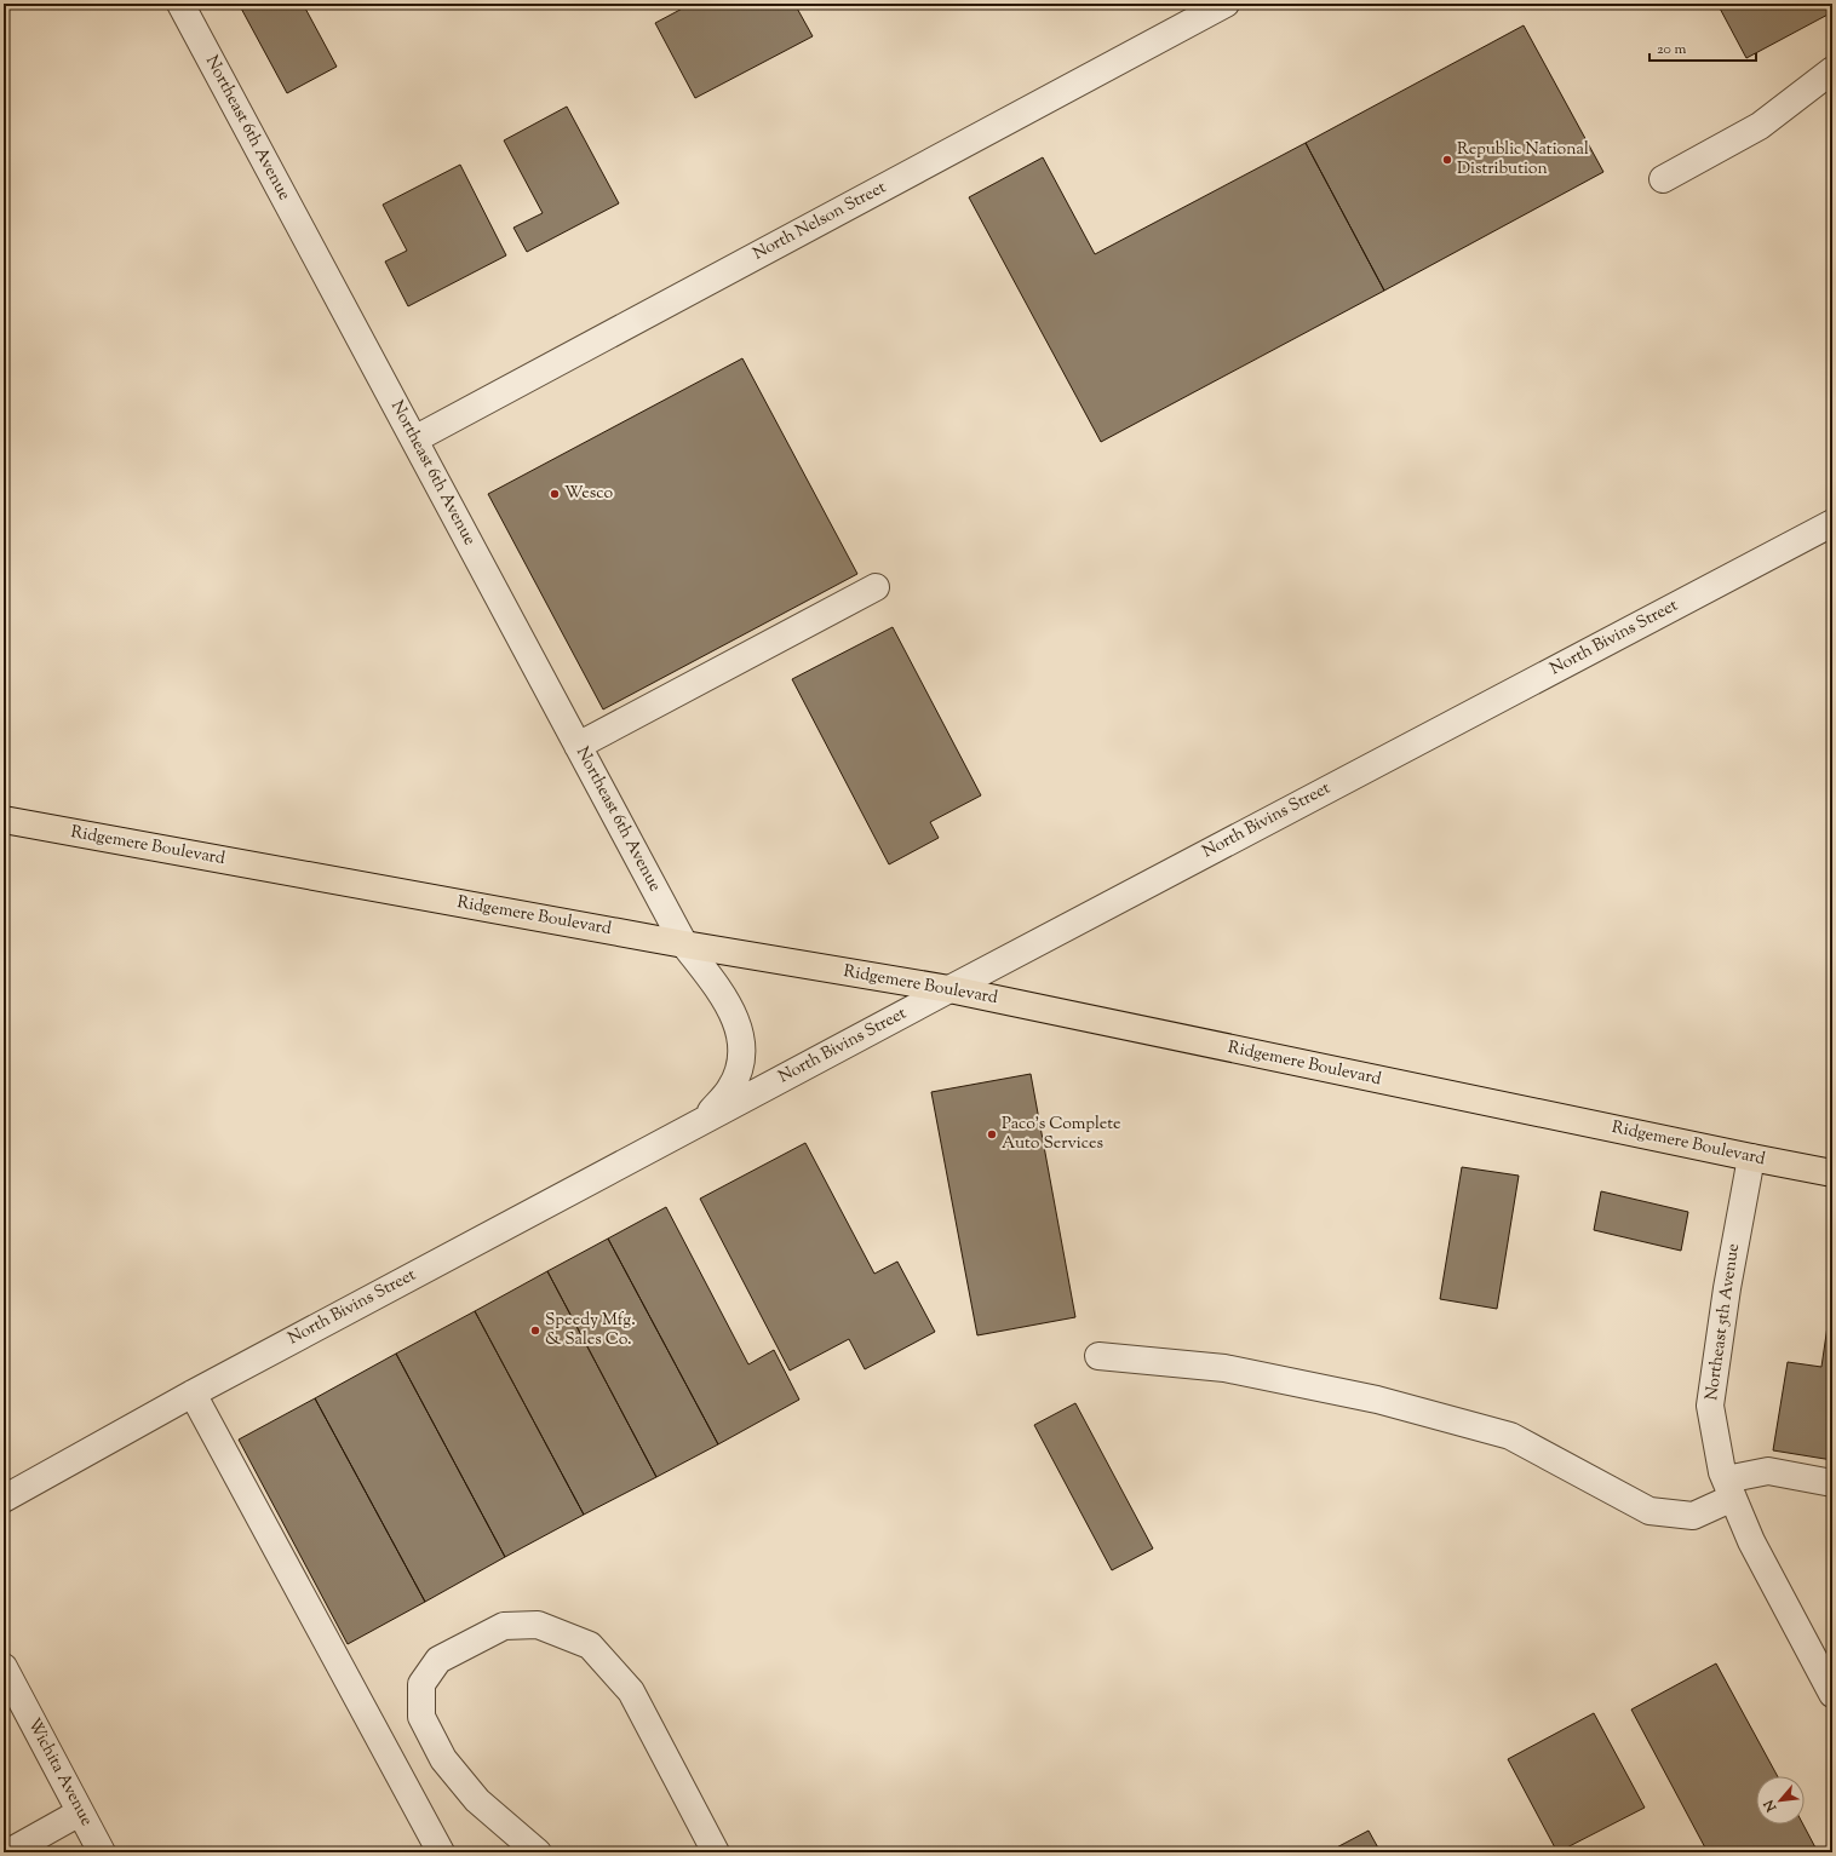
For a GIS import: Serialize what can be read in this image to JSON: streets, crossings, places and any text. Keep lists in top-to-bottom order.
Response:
{
  "streets": {
    "main road": ["Ridgemere Boulevard"],
    "street": [
      "Northeast 6th Avenue",
      "North Nelson Street",
      "North Bivins Street",
      "Northeast 5th Avenue",
      "Wichita Avenue"
    ]
  },
  "crossings": [
    ["Northeast 6th Avenue", "North Nelson Street"],
    ["Northeast 6th Avenue", "North Bivins Street"],
    ["Northeast 6th Avenue", "Ridgemere Boulevard"],
    ["North Bivins Street", "Ridgemere Boulevard"],
    ["Ridgemere Boulevard", "Northeast 5th Avenue"]
  ],
  "places": [
    "Republic National Distribution",
    "Wesco",
    "Paco's Complete Auto Services",
    "Speedy Mfg. & Sales Co."
  ],
  "scale_bar": "20 m",
  "north": "bottom left"
}
